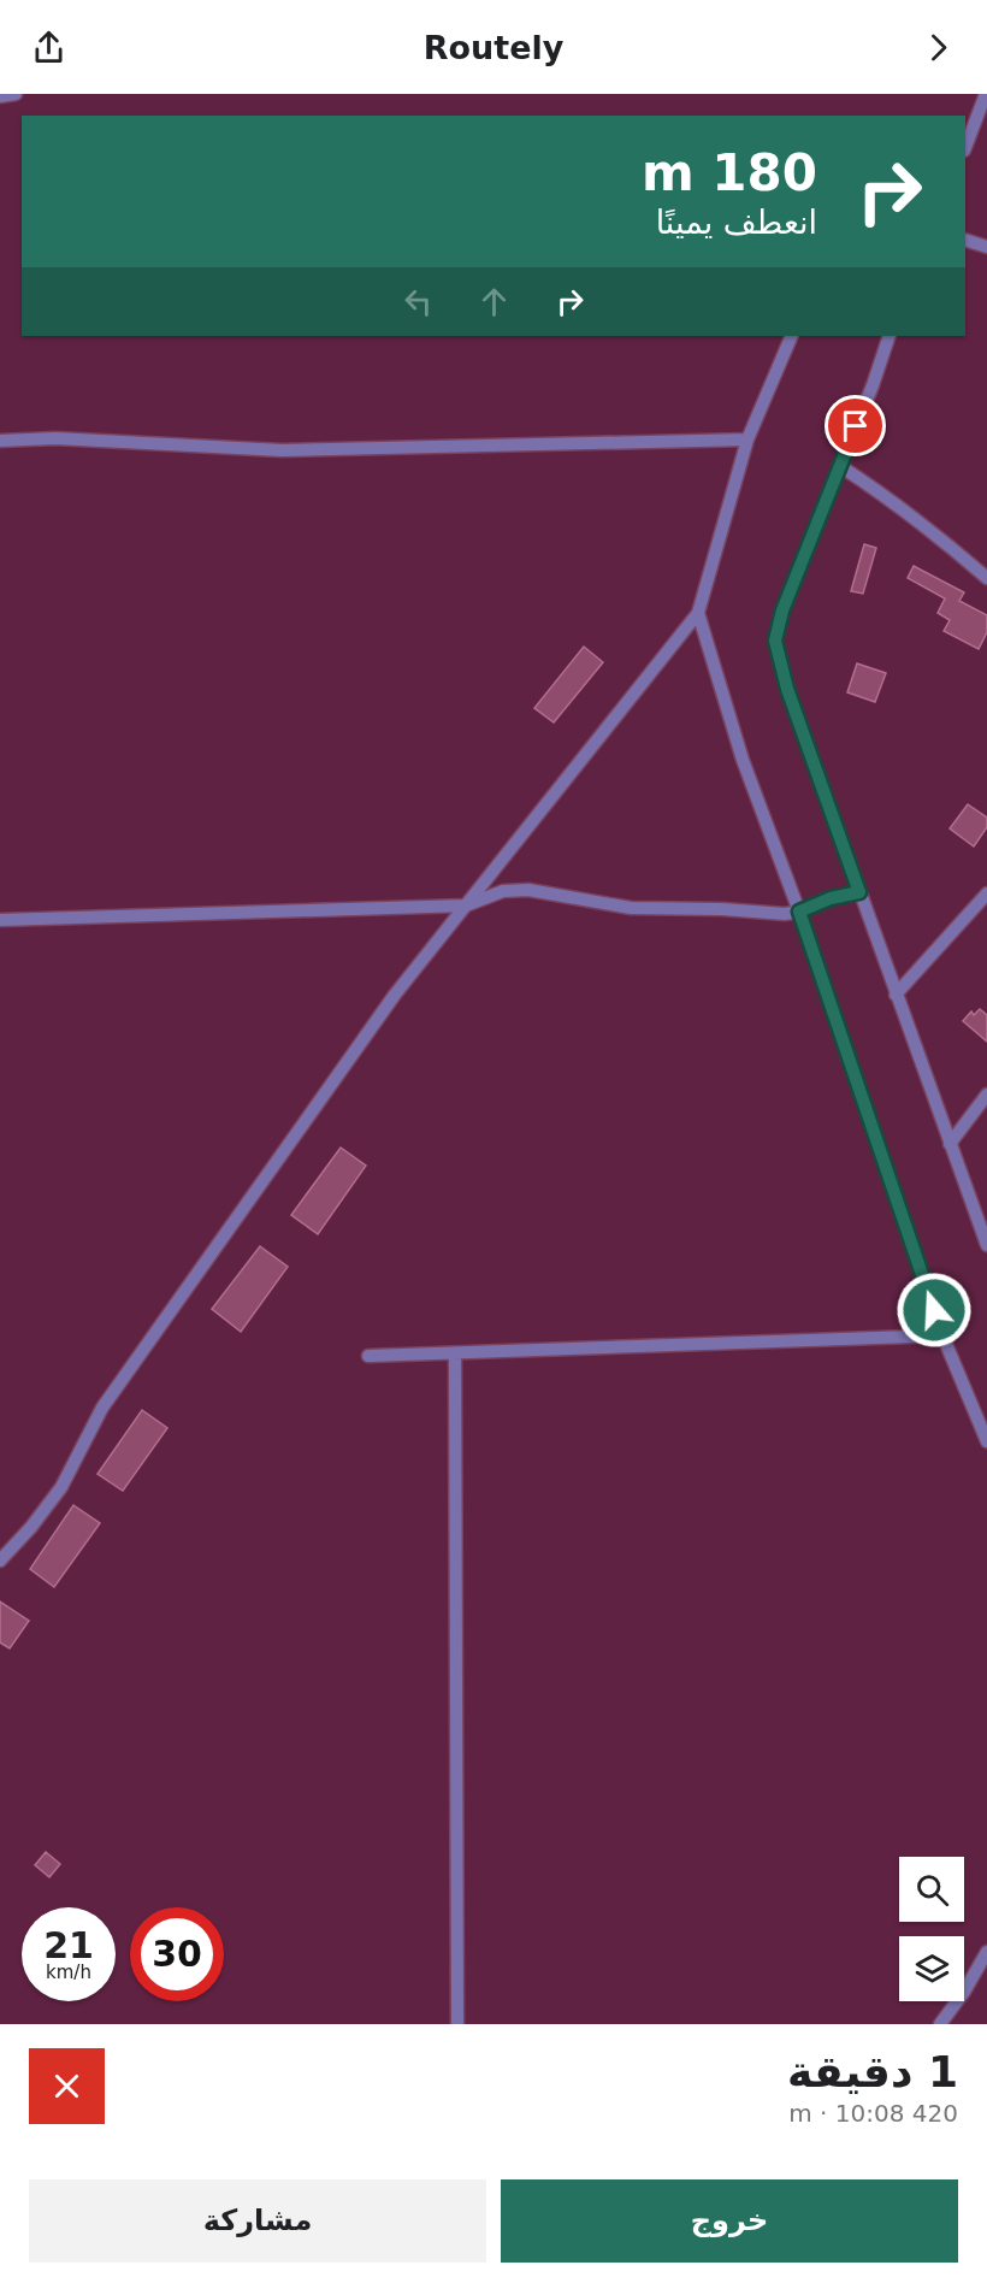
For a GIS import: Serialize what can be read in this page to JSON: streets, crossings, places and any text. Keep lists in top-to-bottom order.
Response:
{
  "page": {
    "header": "Routely",
    "turn": ["180 m", "انعطف يمينًا"],
    "speed": "21 km/h",
    "limit": "30",
    "heading": ["1 دقيقة", "420 m · 10:08"],
    "buttons": ["خروج", "مشاركة"]
  }
}
